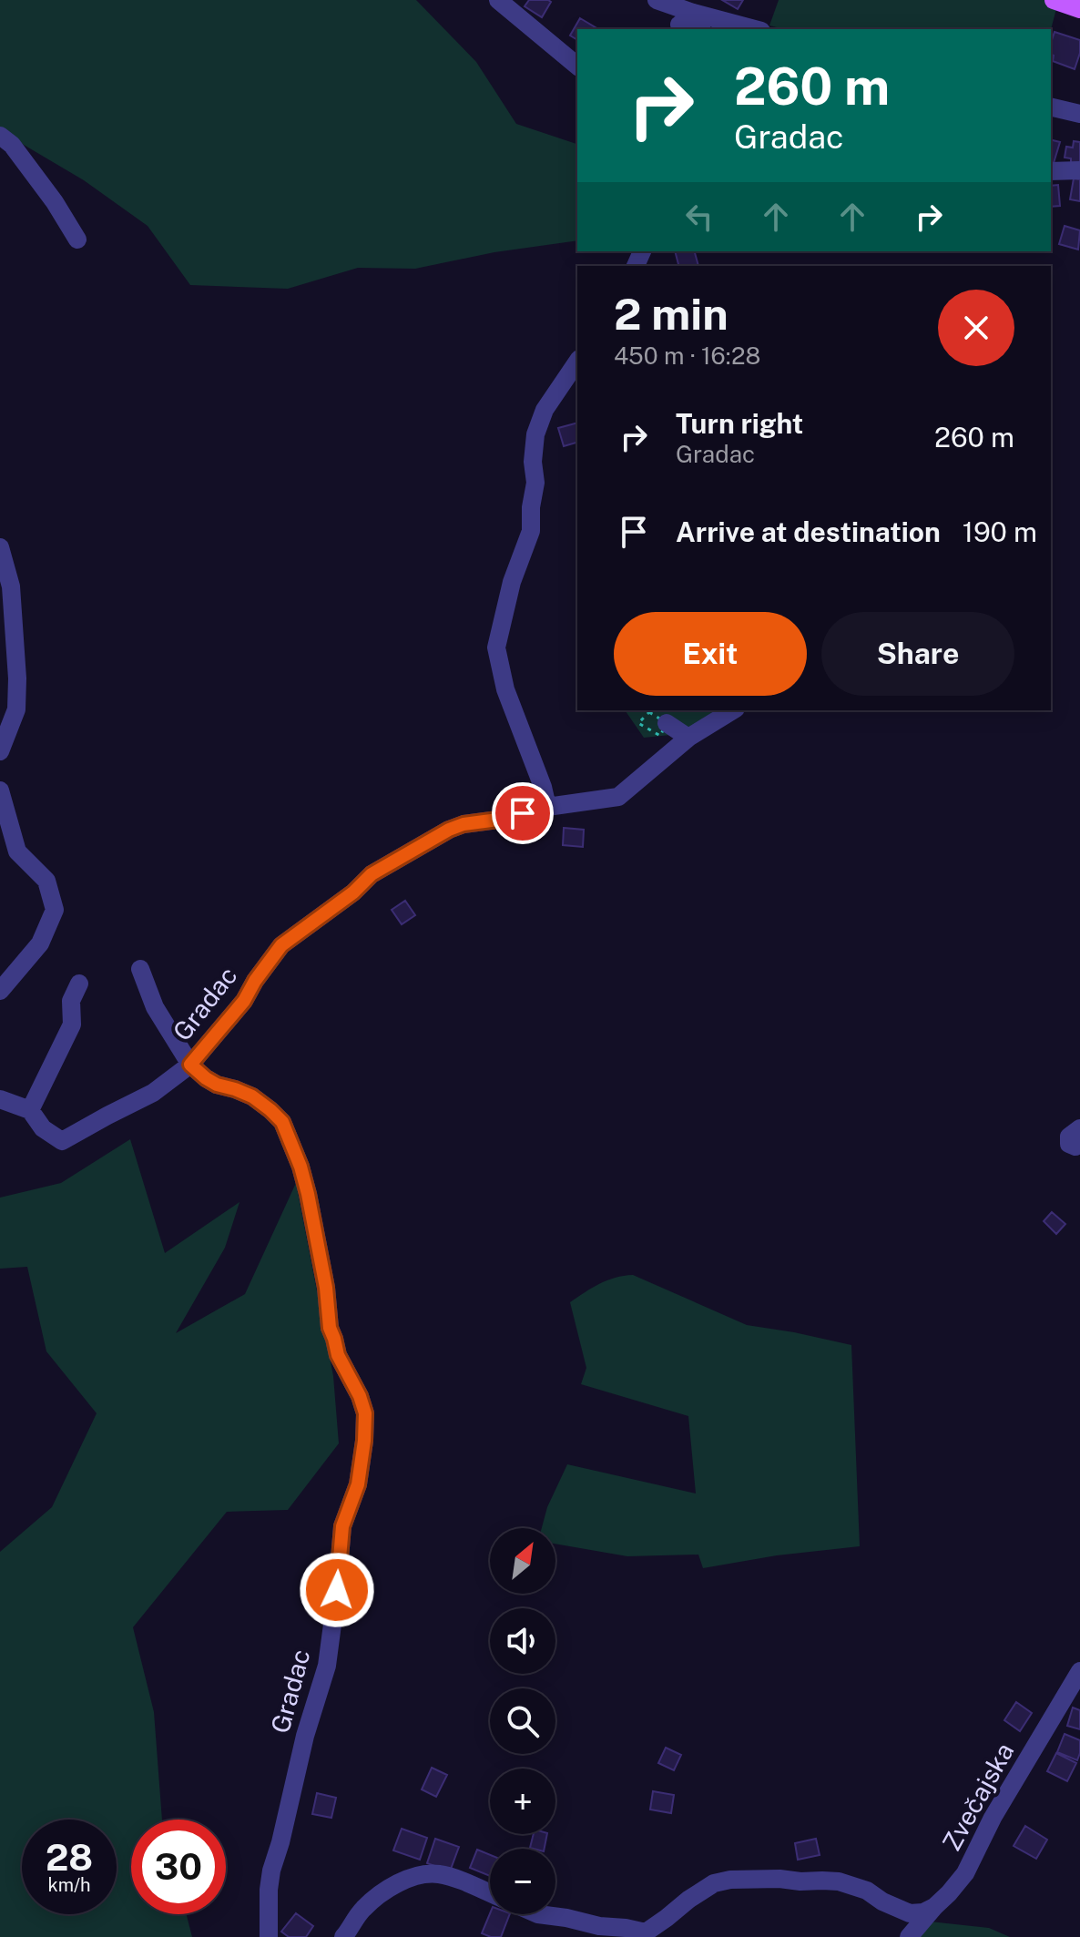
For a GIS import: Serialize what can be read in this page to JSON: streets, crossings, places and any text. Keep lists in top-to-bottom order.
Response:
{
  "streets": {
    "street": ["Gradac", "Zvečajska"]
  },
  "north": "top right",
  "page": {
    "turn": ["260 m", "Gradac"],
    "heading": ["2 min", "450 m · 16:28"],
    "list": [
      {
        "name": "Turn right",
        "note": "Gradac",
        "value": "260 m"
      },
      {
        "name": "Arrive at destination",
        "value": "190 m"
      }
    ],
    "buttons": ["Exit", "Share"],
    "map_buttons": ["+", "−"],
    "speed": "28 km/h",
    "limit": "30"
  }
}
